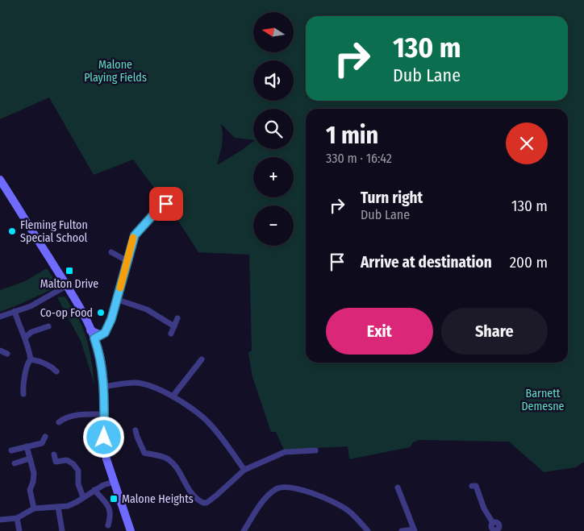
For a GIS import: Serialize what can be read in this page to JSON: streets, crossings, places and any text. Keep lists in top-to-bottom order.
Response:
{
  "parks": ["Malone Playing Fields", "Barnett Demesne"],
  "places": {
    "other": ["Fleming Fulton Special School", "Co-op Food"],
    "transit": ["Malton Drive", "Malone Heights"]
  },
  "north": "left",
  "page": {
    "map_buttons": ["+", "−"],
    "turn": ["130 m", "Dub Lane"],
    "heading": ["1 min", "330 m · 16:42"],
    "list": [
      {
        "name": "Turn right",
        "note": "Dub Lane",
        "value": "130 m"
      },
      {
        "name": "Arrive at destination",
        "value": "200 m"
      }
    ],
    "buttons": ["Exit", "Share"]
  }
}
